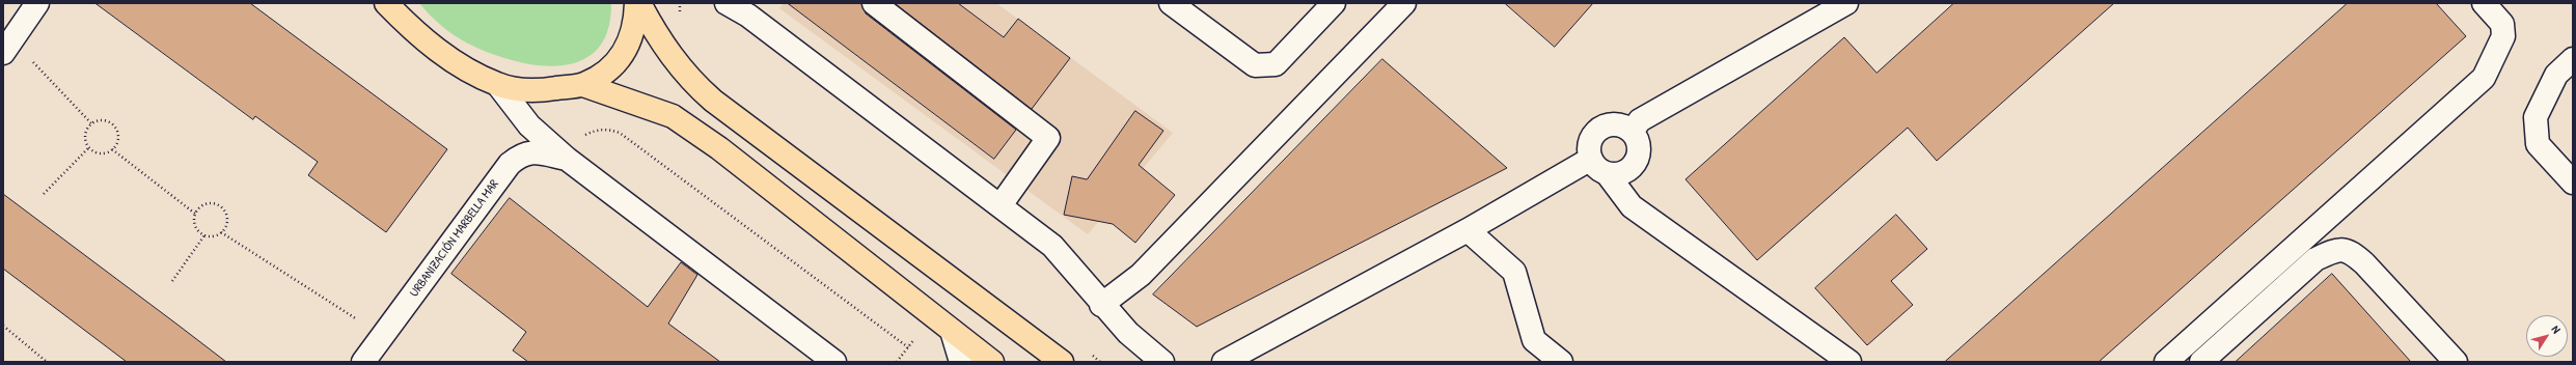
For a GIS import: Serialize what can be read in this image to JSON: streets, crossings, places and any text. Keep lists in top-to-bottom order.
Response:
{
  "streets": {
    "street": ["URBANIZACIÓN MARBELLA MAR"]
  },
  "north": "top right"
}
